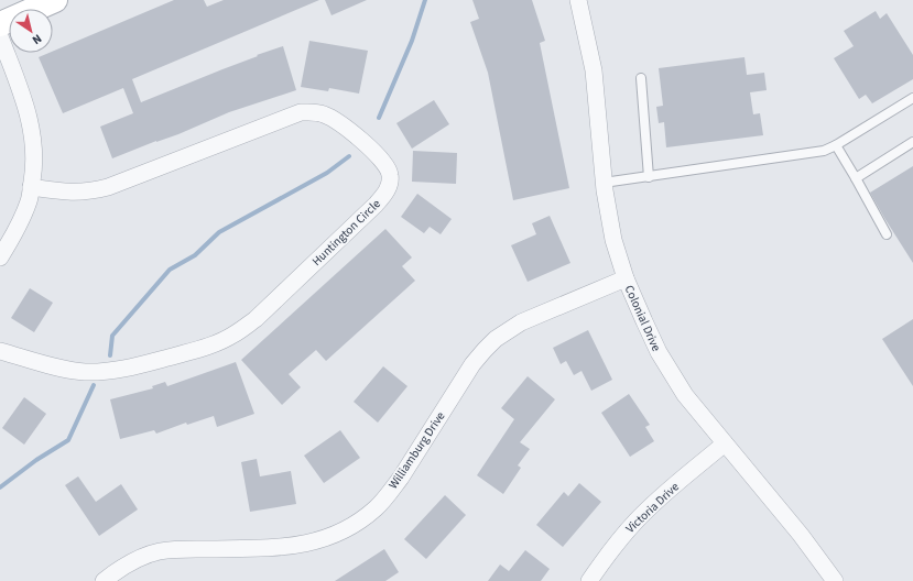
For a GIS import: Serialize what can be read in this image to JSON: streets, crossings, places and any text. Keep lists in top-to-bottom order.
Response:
{
  "streets": {
    "street": [
      "Huntington Circle",
      "Colonial Drive",
      "Williamburg Drive",
      "Victoria Drive"
    ]
  },
  "crossings": [
    ["Colonial Drive", "Williamburg Drive"],
    ["Colonial Drive", "Victoria Drive"]
  ],
  "north": "bottom right"
}
